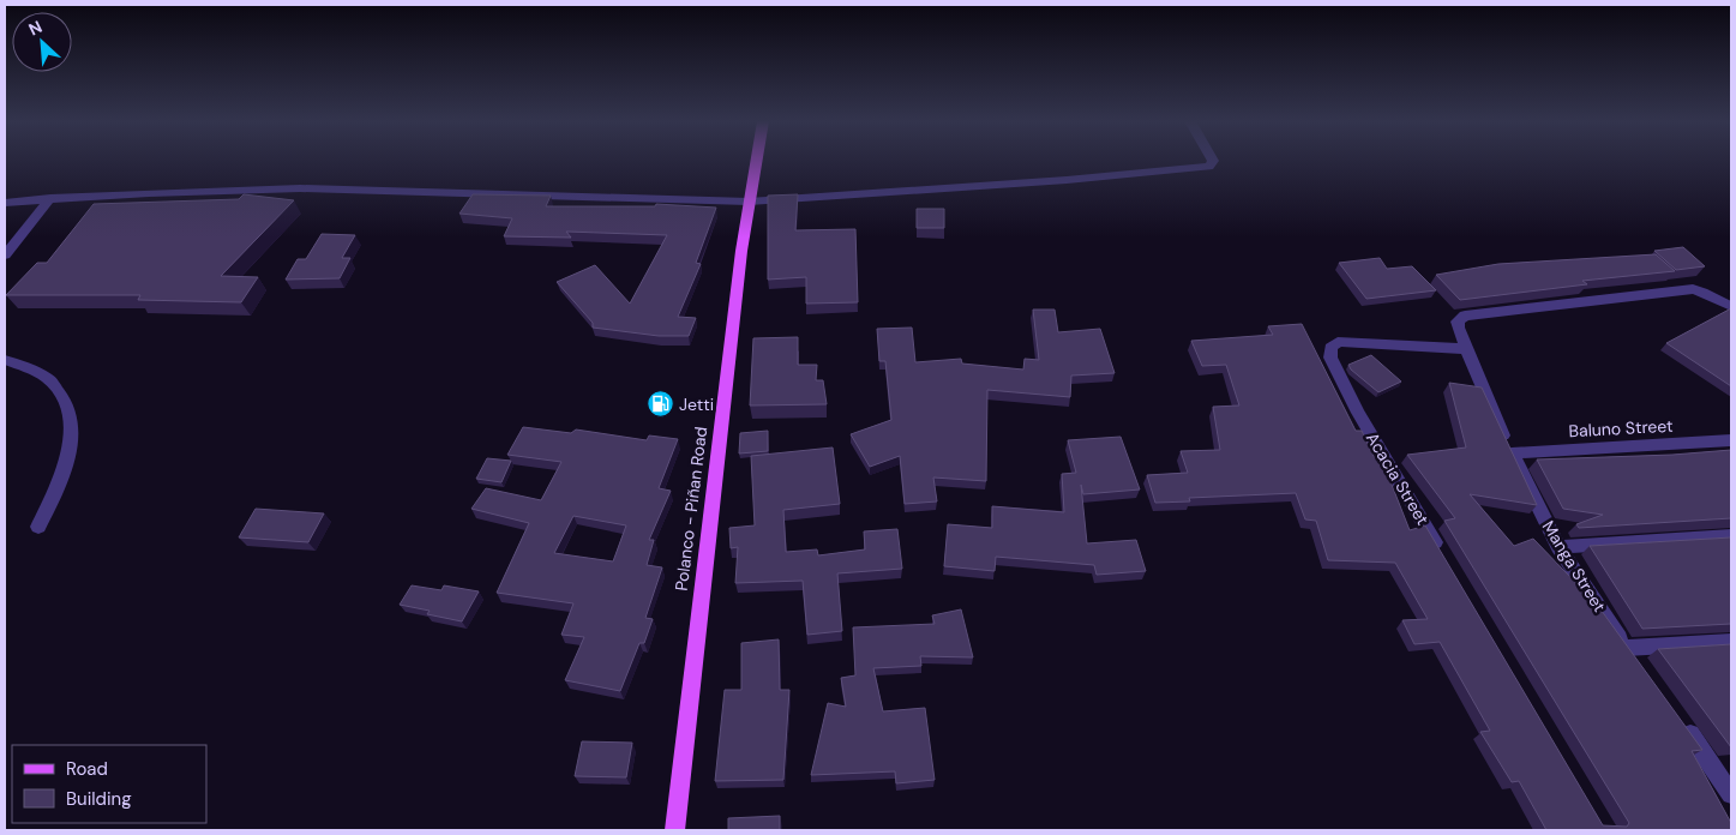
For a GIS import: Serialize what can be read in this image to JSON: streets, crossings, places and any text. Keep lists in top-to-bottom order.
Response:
{
  "streets": {
    "main road": ["Polanco - Piñan Road"],
    "street": ["Baluno Street", "Acacia Street", "Manga Street"]
  },
  "crossings": [
    ["Baluno Street", "Manga Street"],
    ["Acacia Street", "Manga Street"]
  ],
  "places": {
    "fuel station": ["Jetti"]
  },
  "legend": ["Road", "Building"],
  "north": "top left"
}
